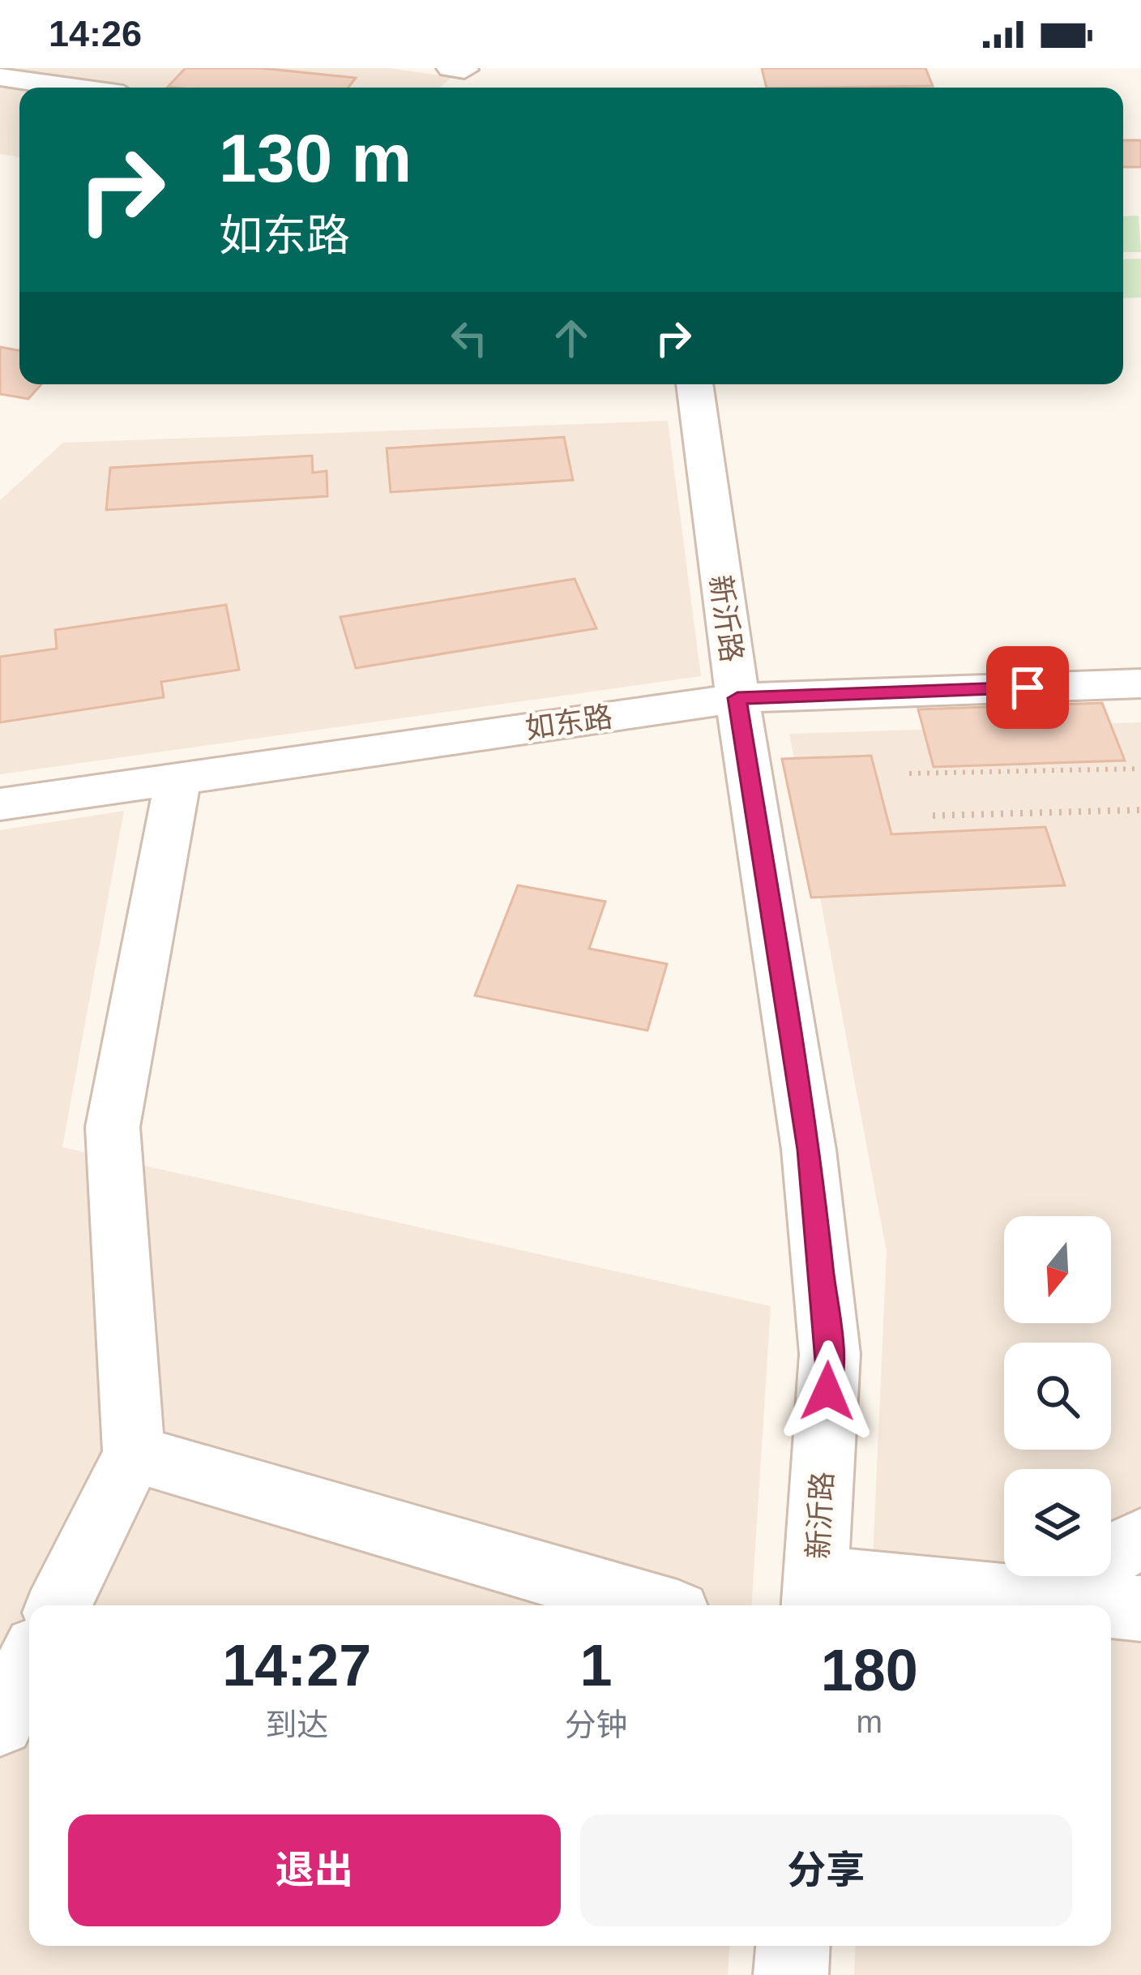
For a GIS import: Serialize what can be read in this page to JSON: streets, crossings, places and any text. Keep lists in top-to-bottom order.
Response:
{
  "streets": {
    "street": ["新沂路", "如东路"]
  },
  "crossings": [
    ["新沂路", "如东路"]
  ],
  "north": "bottom",
  "page": {
    "status": "14:26",
    "turn": ["130 m", "如东路"],
    "eta": [
      "14:27",
      "到达",
      "1",
      "分钟",
      "180",
      "m"
    ],
    "buttons": ["退出", "分享"]
  }
}
